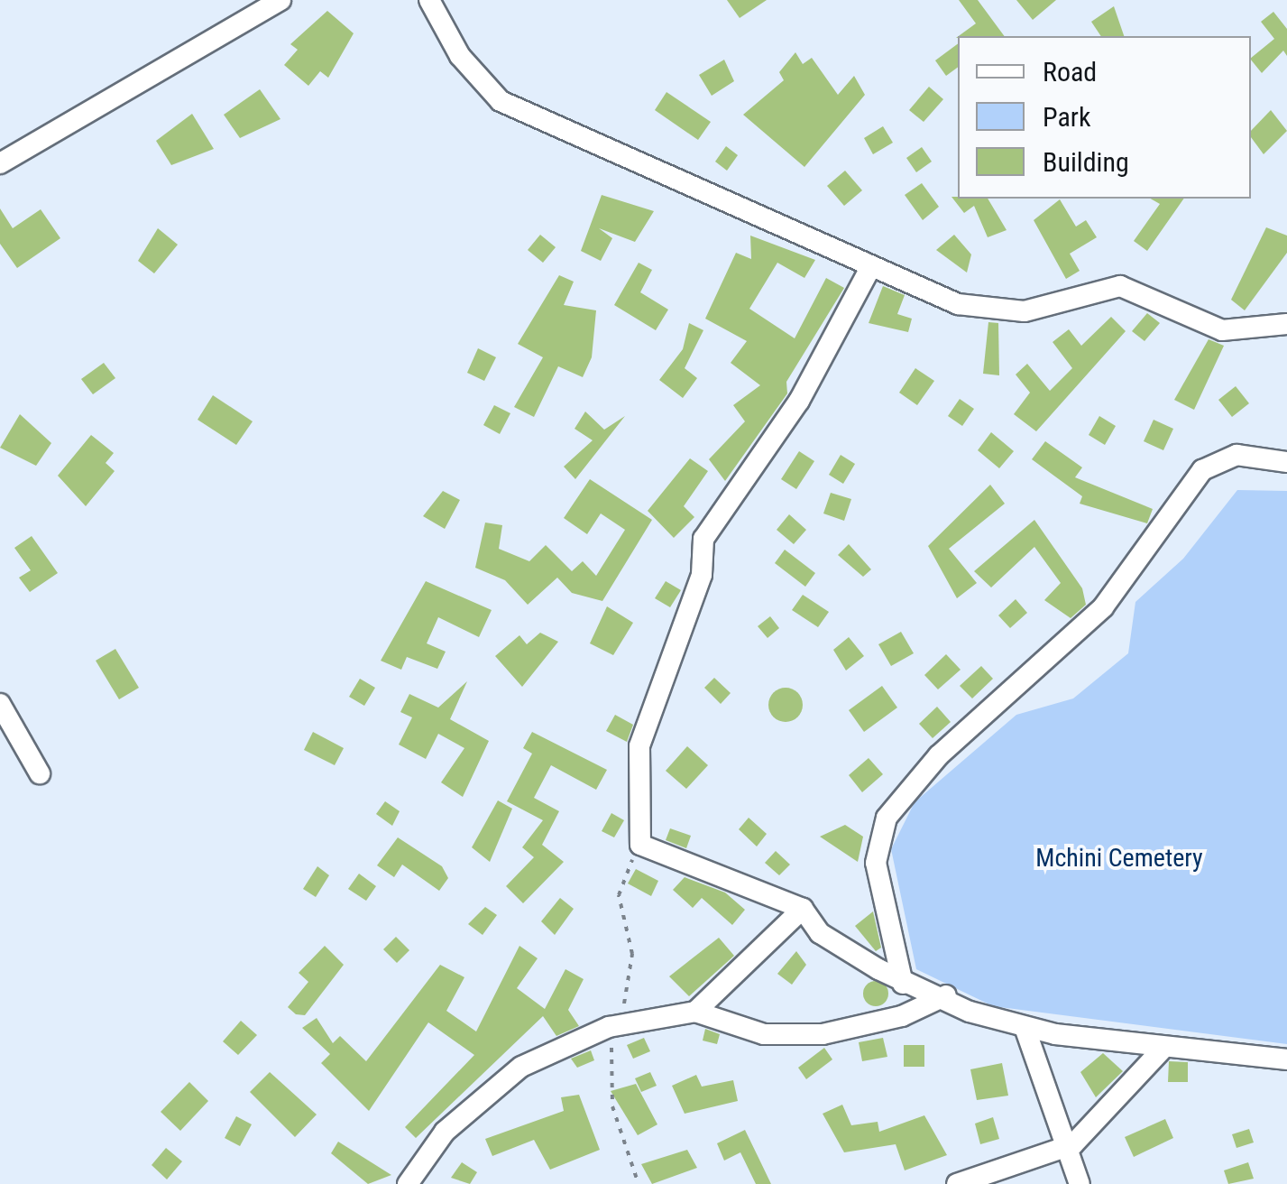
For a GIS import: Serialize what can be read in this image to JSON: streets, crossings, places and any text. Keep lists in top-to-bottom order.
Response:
{
  "parks": ["Mchini Cemetery"],
  "legend": ["Road", "Park", "Building"]
}
